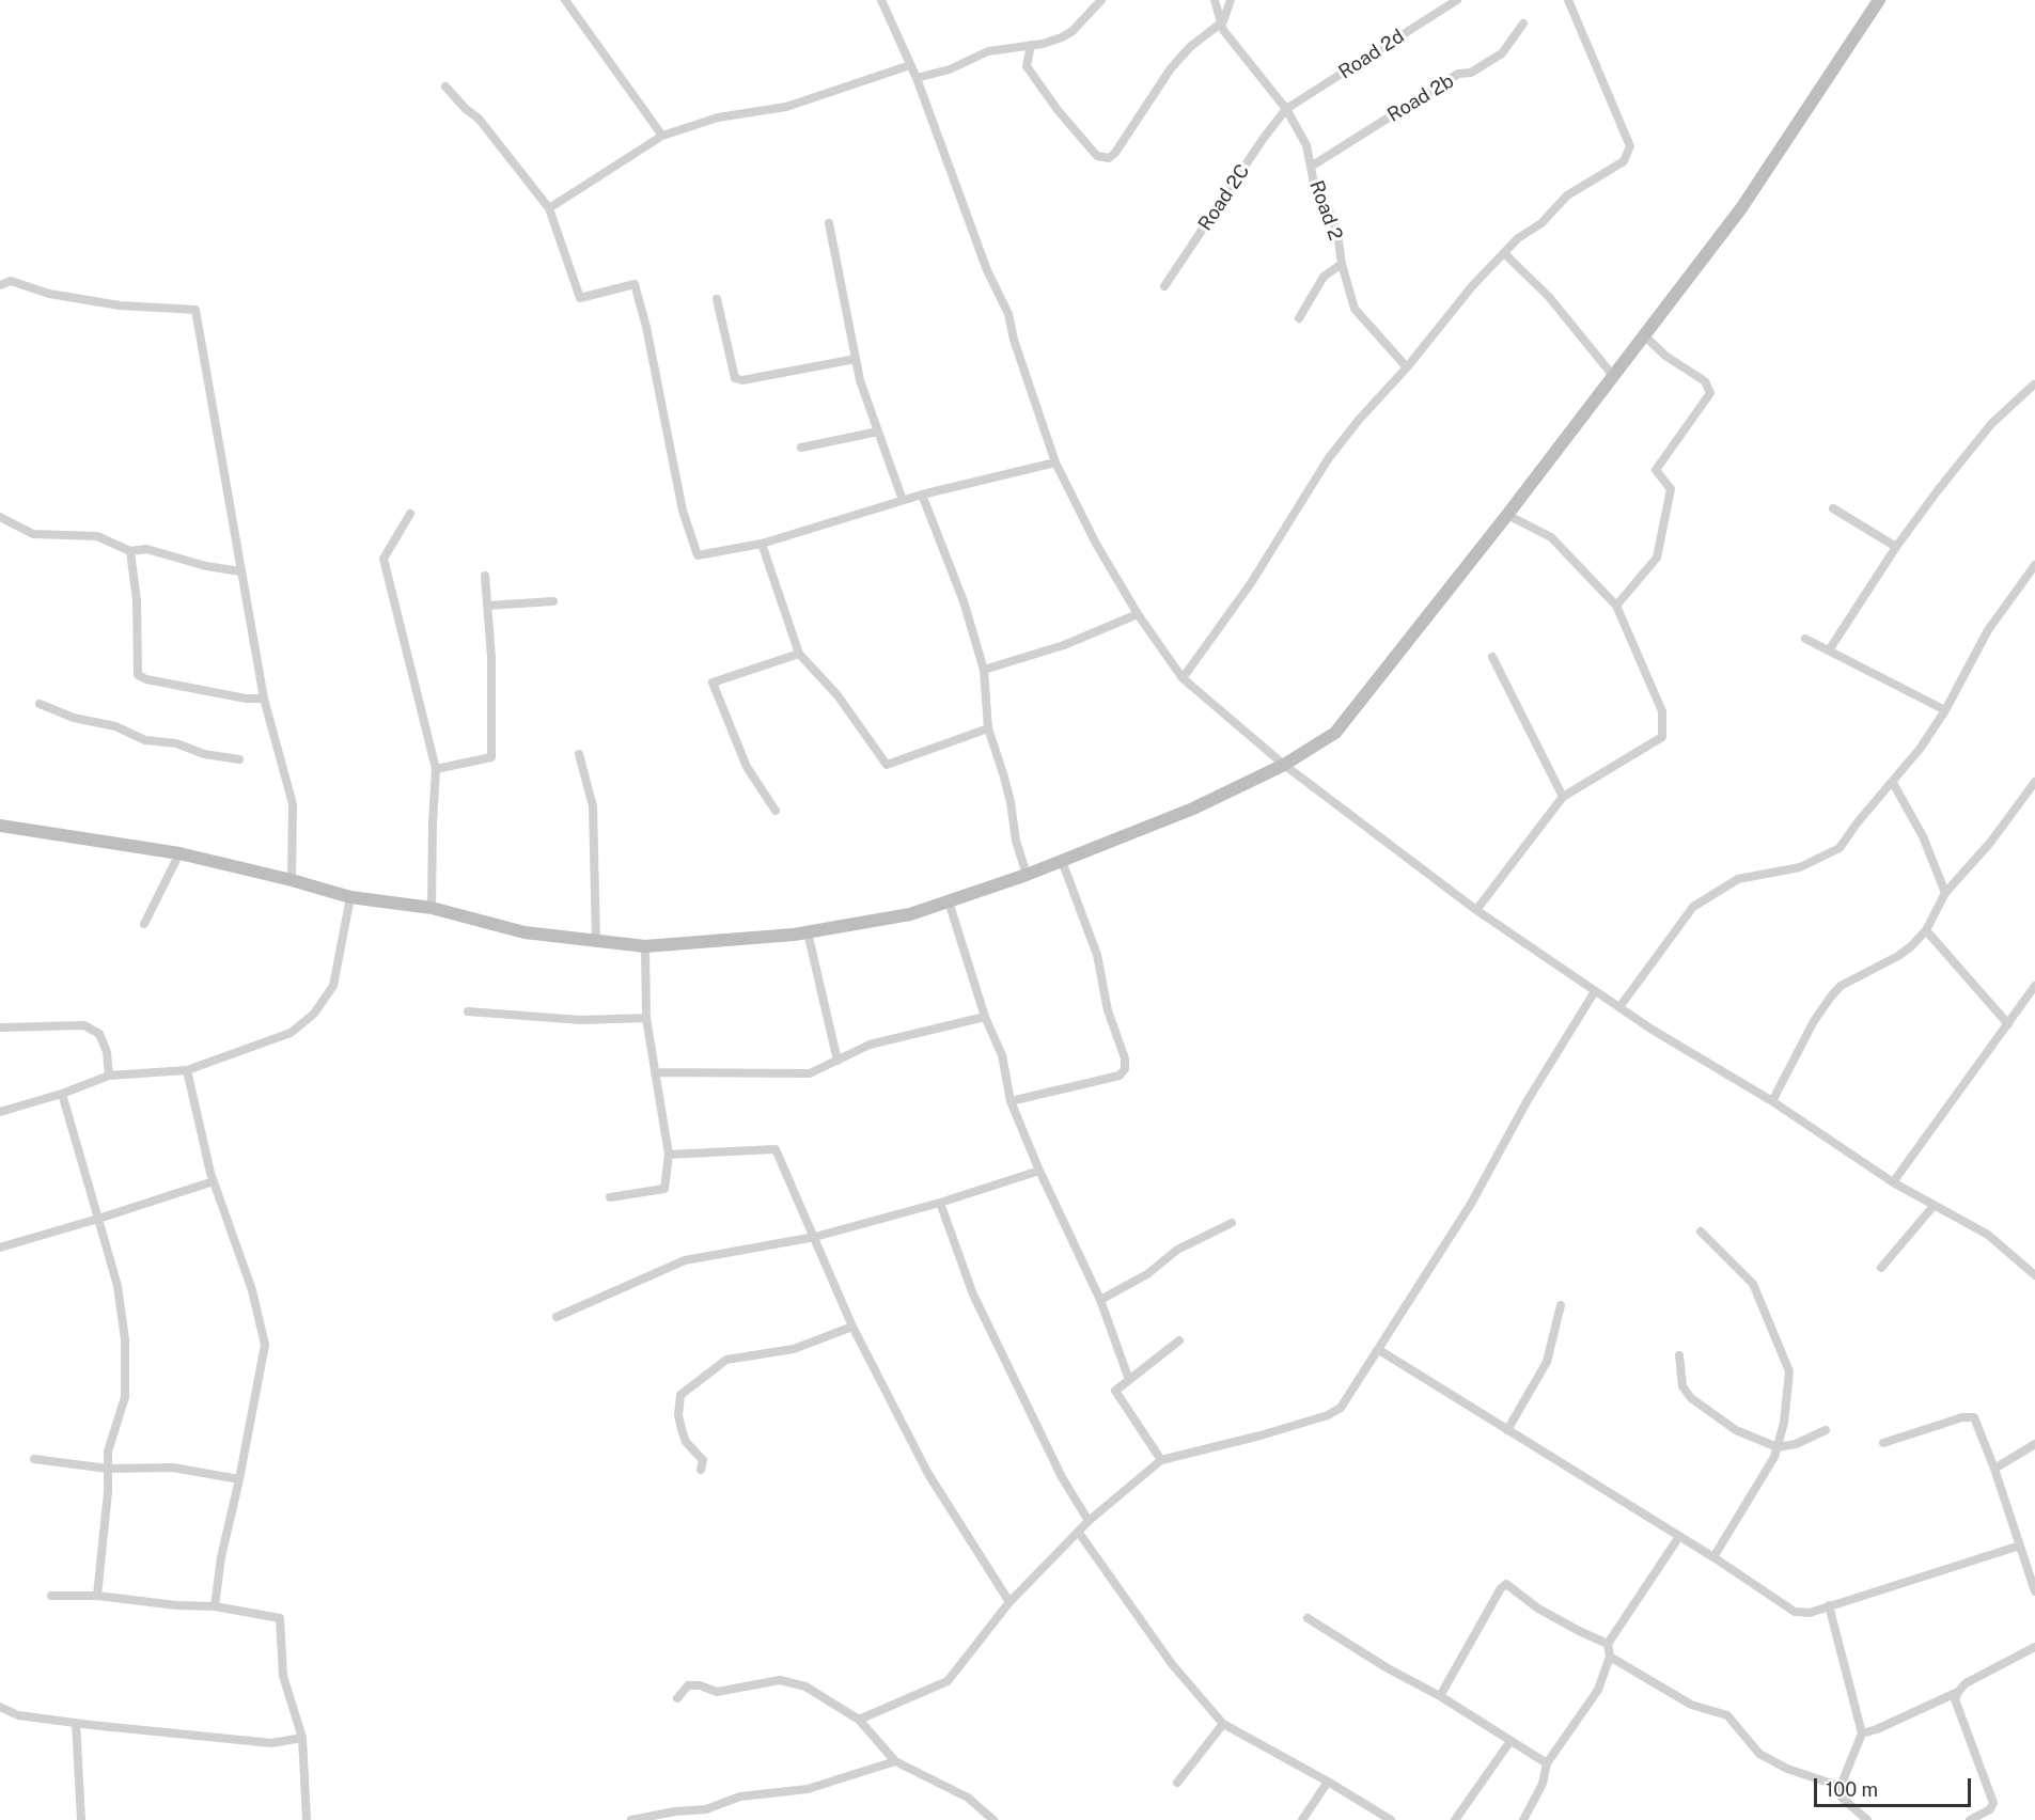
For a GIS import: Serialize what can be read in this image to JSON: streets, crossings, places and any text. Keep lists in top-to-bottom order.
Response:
{
  "streets": {
    "street": [
      "Road 2d",
      "Road 2b",
      "Road 2C",
      "Road 2"
    ]
  },
  "crossings": [
    ["Road 2d", "Road 2C"],
    ["Road 2d", "Road 2"],
    ["Road 2b", "Road 2"],
    ["Road 2C", "Road 2"]
  ],
  "scale_bar": "100 m"
}
